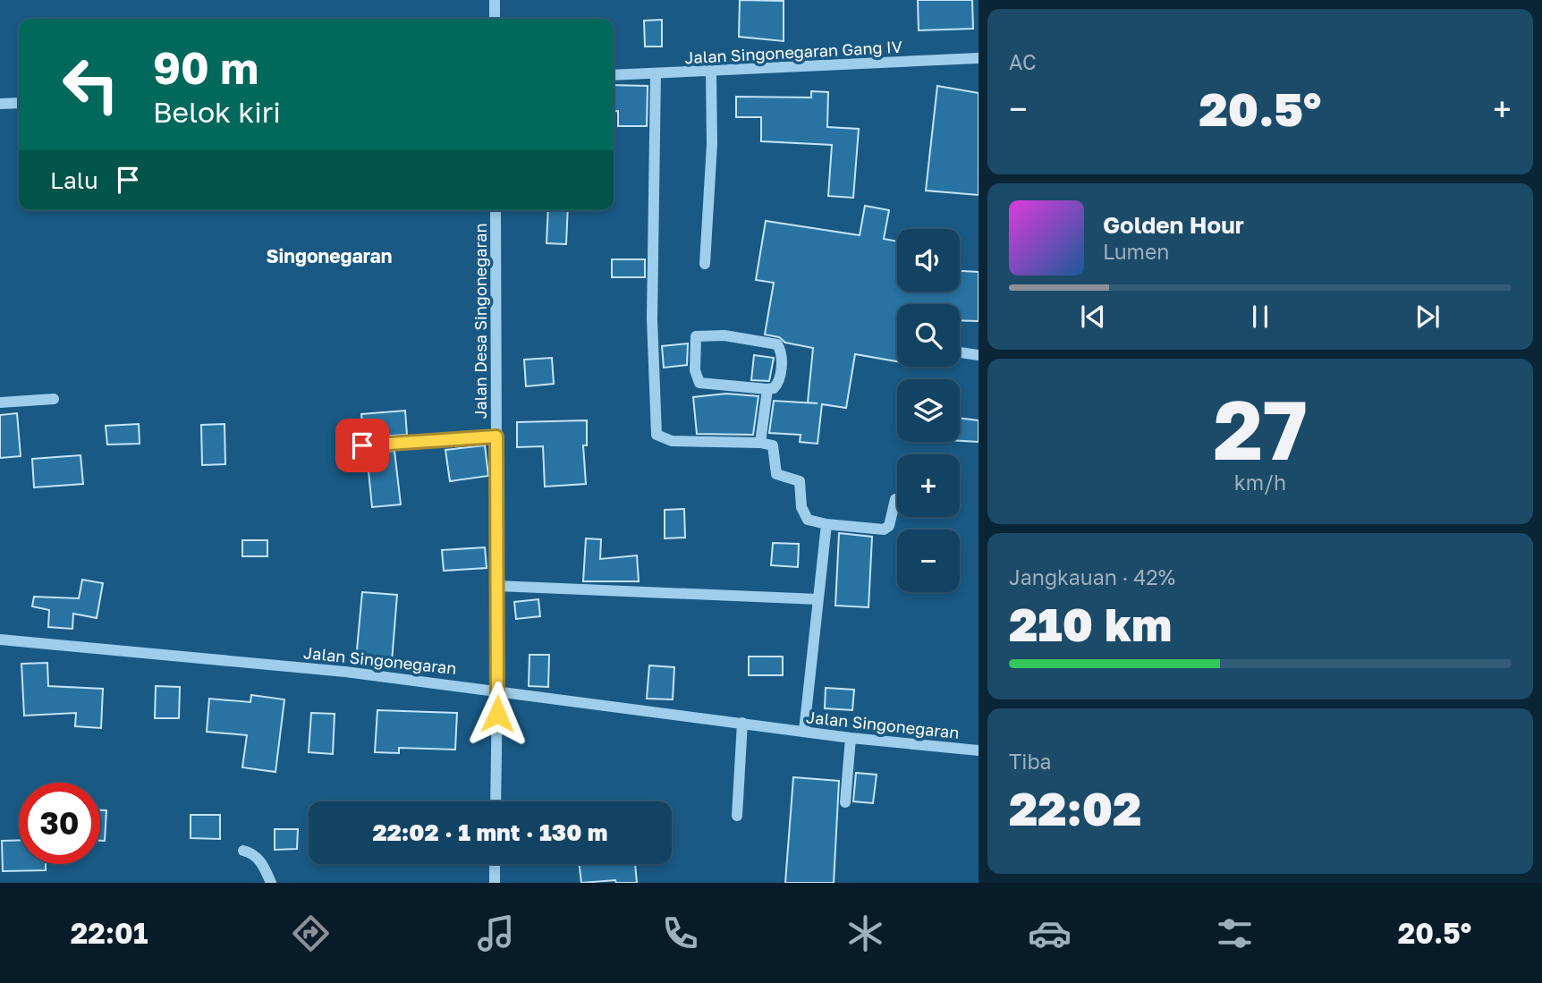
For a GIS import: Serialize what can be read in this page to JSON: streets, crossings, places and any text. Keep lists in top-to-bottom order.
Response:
{
  "streets": {
    "street": ["Jalan Singonegaran Gang IV", "Jalan Desa Singonegaran", "Jalan Singonegaran"]
  },
  "crossings": [
    ["Jalan Desa Singonegaran", "Jalan Singonegaran"]
  ],
  "districts": ["Singonegaran"],
  "page": {
    "tile": [
      "AC",
      ["27", "km/h"],
      ["Jangkauan · 42%", "210 km"],
      ["Tiba", "22:02"]
    ],
    "turn": ["90 m", "Belok kiri"],
    "heat": ["−", "20.5°", "+"],
    "then": "Lalu",
    "song": ["Golden Hour", "Lumen"],
    "map_buttons": ["+", "−"],
    "limit": "30",
    "trip": "22:02 · 1 mnt · 130 m",
    "tabs": ["22:01", "20.5°"]
  }
}
